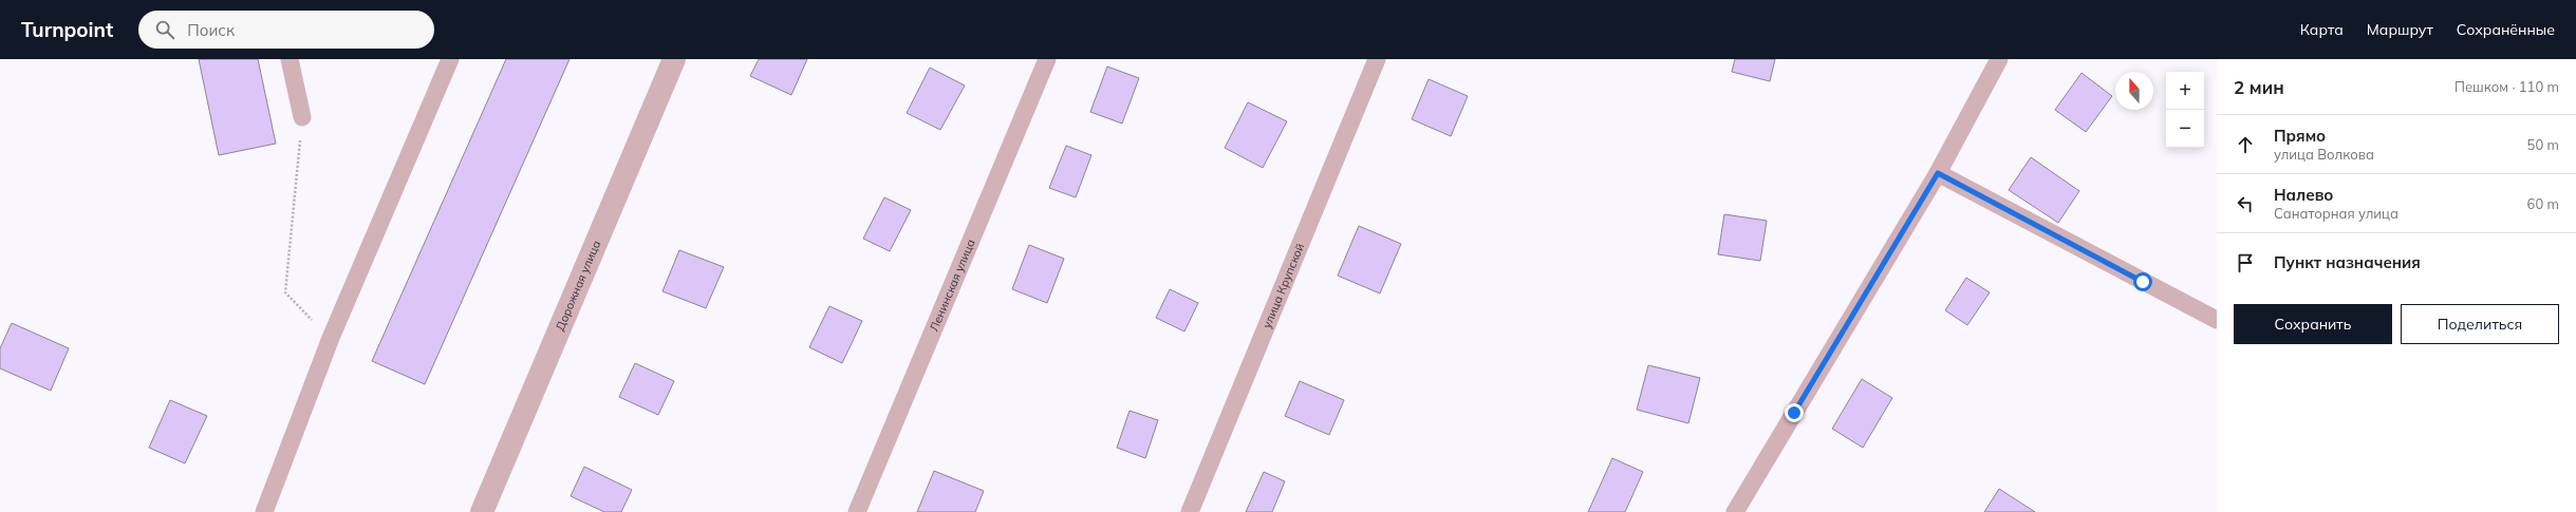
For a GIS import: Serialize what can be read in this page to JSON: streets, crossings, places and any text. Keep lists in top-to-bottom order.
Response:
{
  "streets": {
    "street": ["Дорожная улица"],
    "lane": ["Ленинская улица", "улица Крупской"]
  },
  "north": "top",
  "page": {
    "header": "Turnpoint",
    "search": "Поиск",
    "nav": ["Карта", "Маршрут", "Сохранённые"],
    "heading": ["2 мин", "Пешком · 110 m"],
    "map_buttons": ["+", "−"],
    "list": [
      ["Прямо", "улица Волкова", "50 m"],
      ["Налево", "Санаторная улица", "60 m"],
      "Пункт назначения"
    ],
    "buttons": ["Сохранить", "Поделиться"]
  }
}
